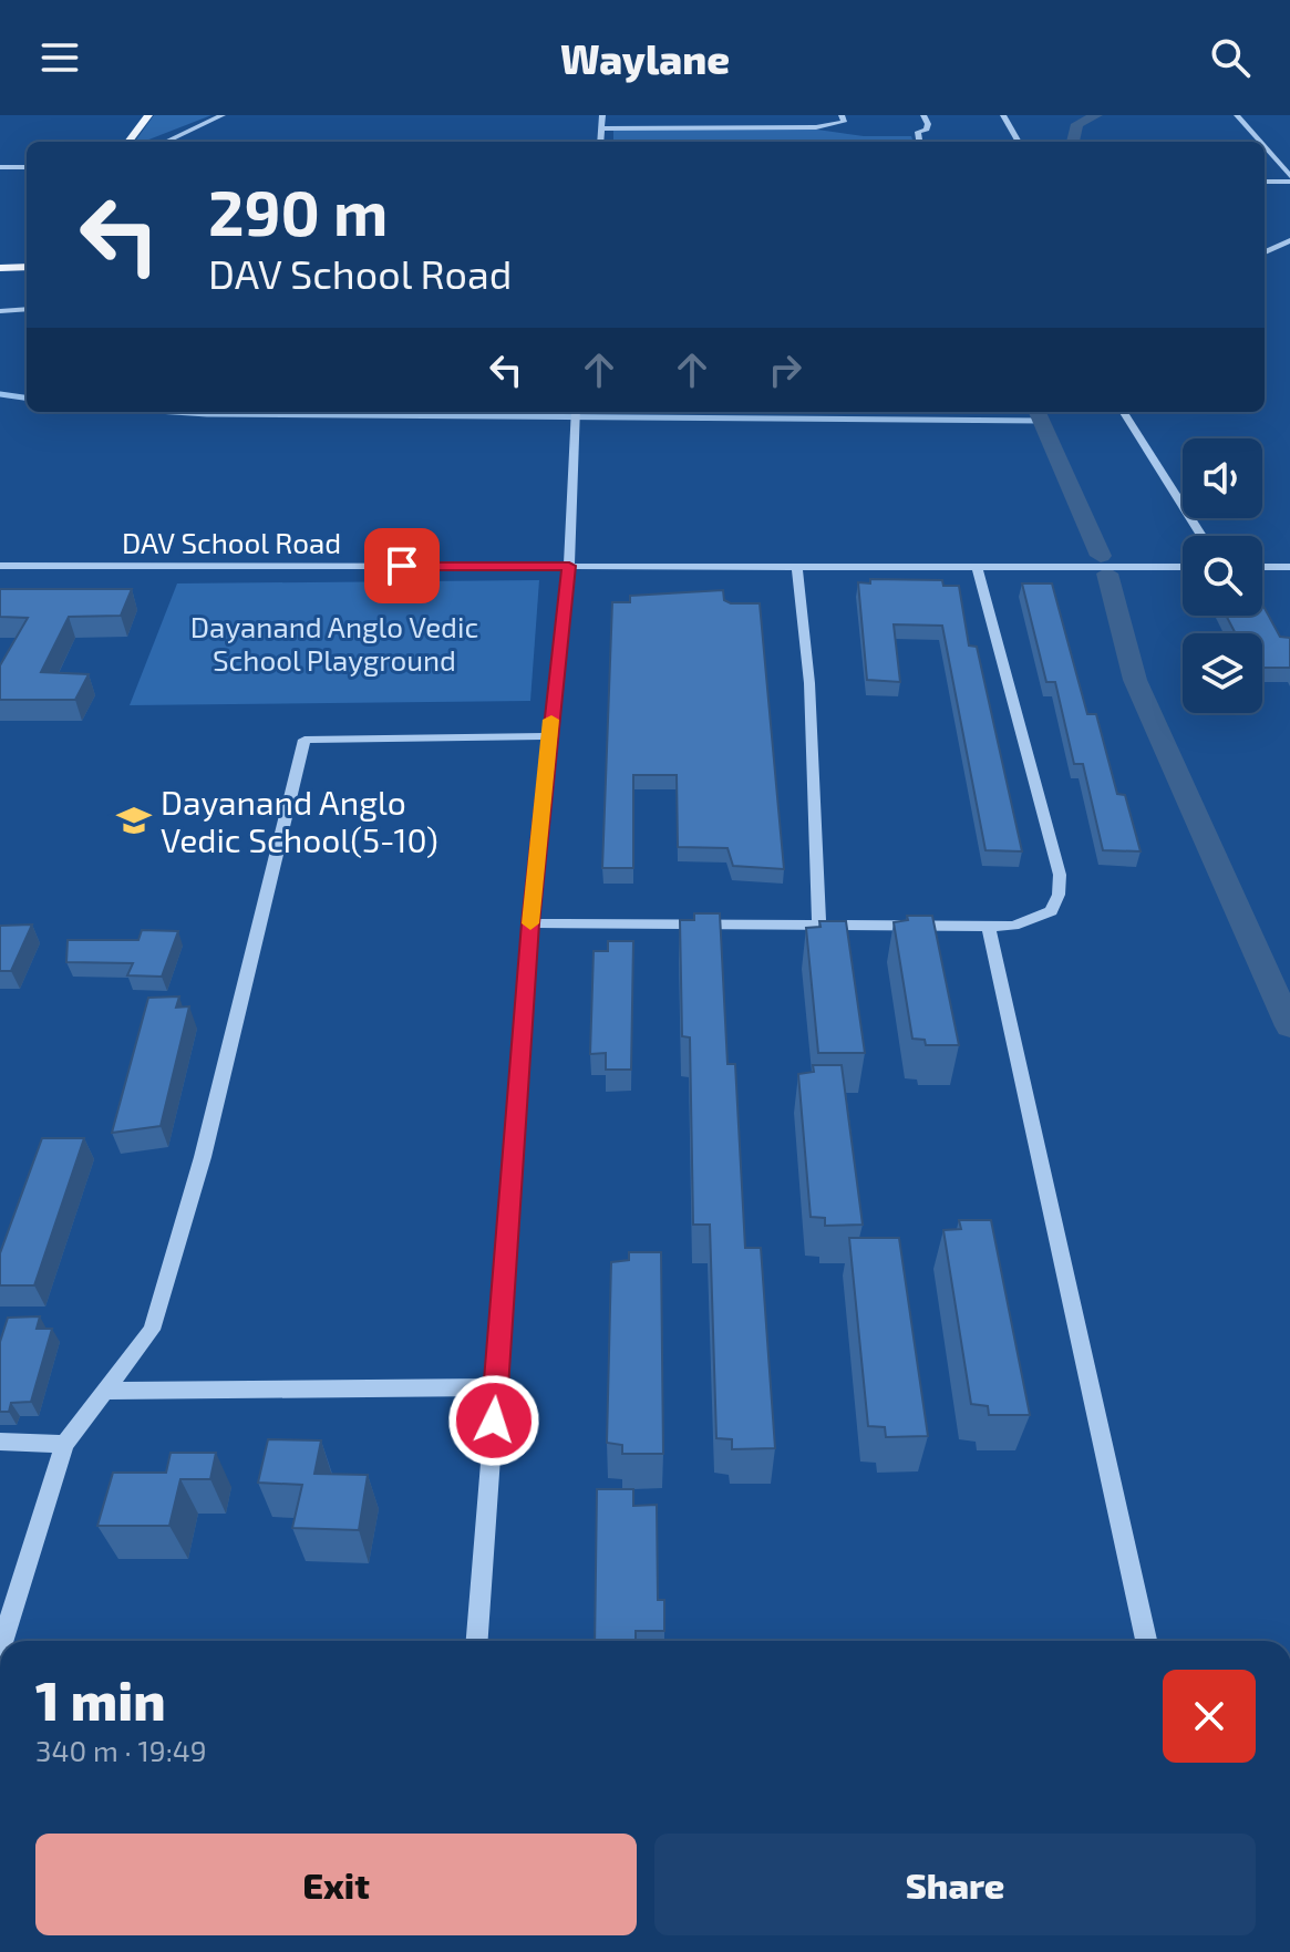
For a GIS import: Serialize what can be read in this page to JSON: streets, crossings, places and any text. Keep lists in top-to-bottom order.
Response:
{
  "streets": {
    "street": ["DAV School Road"]
  },
  "parks": ["Dayanand Anglo Vedic School Playground"],
  "places": {
    "school or university": ["Dayanand Anglo Vedic School(5-10)"]
  },
  "page": {
    "header": "Waylane",
    "turn": ["290 m", "DAV School Road"],
    "heading": ["1 min", "340 m · 19:49"],
    "buttons": ["Exit", "Share"]
  }
}
